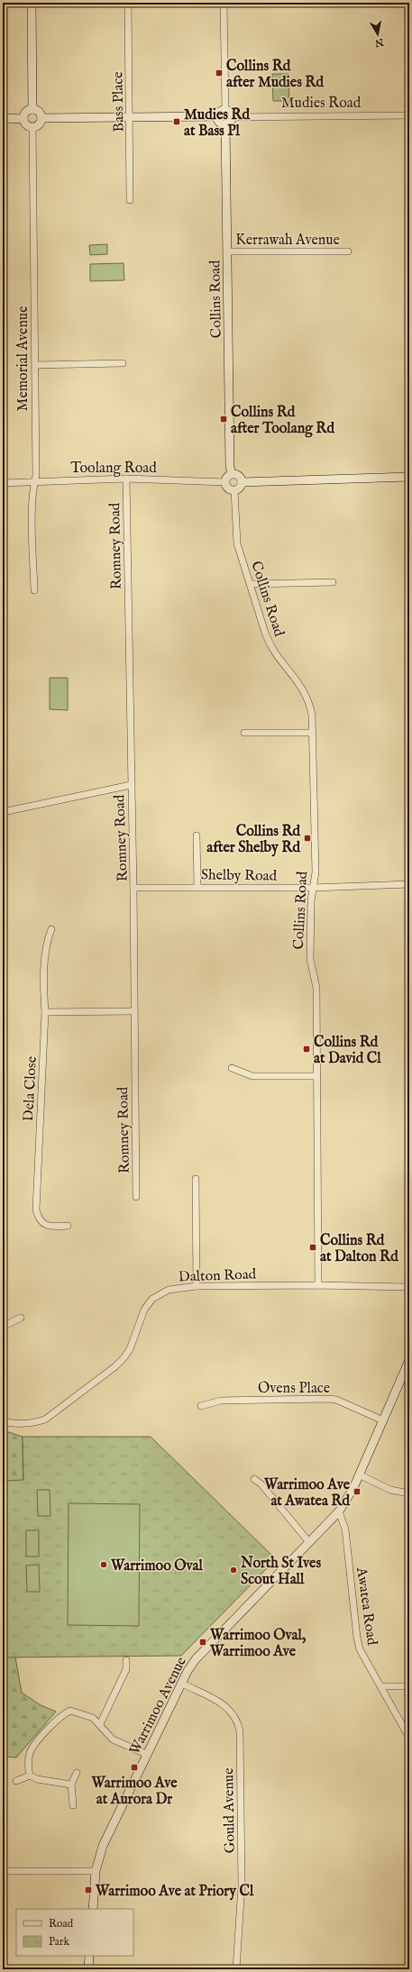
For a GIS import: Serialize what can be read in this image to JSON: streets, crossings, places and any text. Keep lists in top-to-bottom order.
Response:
{
  "streets": {
    "street": [
      "Bass Place",
      "Mudies Road",
      "Kerrawah Avenue",
      "Collins Road",
      "Memorial Avenue",
      "Toolang Road",
      "Romney Road",
      "Shelby Road",
      "Dela Close",
      "Dalton Road",
      "Ovens Place",
      "Awatea Road",
      "Warrimoo Avenue",
      "Gould Avenue"
    ]
  },
  "crossings": [
    ["Mudies Road", "Collins Road"],
    ["Kerrawah Avenue", "Collins Road"],
    ["Collins Road", "Toolang Road"],
    ["Collins Road", "Shelby Road"],
    ["Collins Road", "Dalton Road"],
    ["Memorial Avenue", "Toolang Road"],
    ["Toolang Road", "Romney Road"],
    ["Romney Road", "Shelby Road"],
    ["Ovens Place", "Warrimoo Avenue"],
    ["Awatea Road", "Warrimoo Avenue"],
    ["Warrimoo Avenue", "Gould Avenue"]
  ],
  "places": {
    "transit": [
      "Collins Rd after Mudies Rd",
      "Mudies Rd at Bass Pl",
      "Collins Rd after Toolang Rd",
      "Collins Rd after Shelby Rd",
      "Collins Rd at David Cl",
      "Collins Rd at Dalton Rd",
      "Warrimoo Ave at Awatea Rd",
      "Warrimoo Oval, Warrimoo Ave",
      "Warrimoo Ave at Aurora Dr",
      "Warrimoo Ave at Priory Cl"
    ],
    "other": ["Warrimoo Oval", "North St Ives Scout Hall"]
  },
  "legend": ["Road", "Park"],
  "north": "bottom"
}
